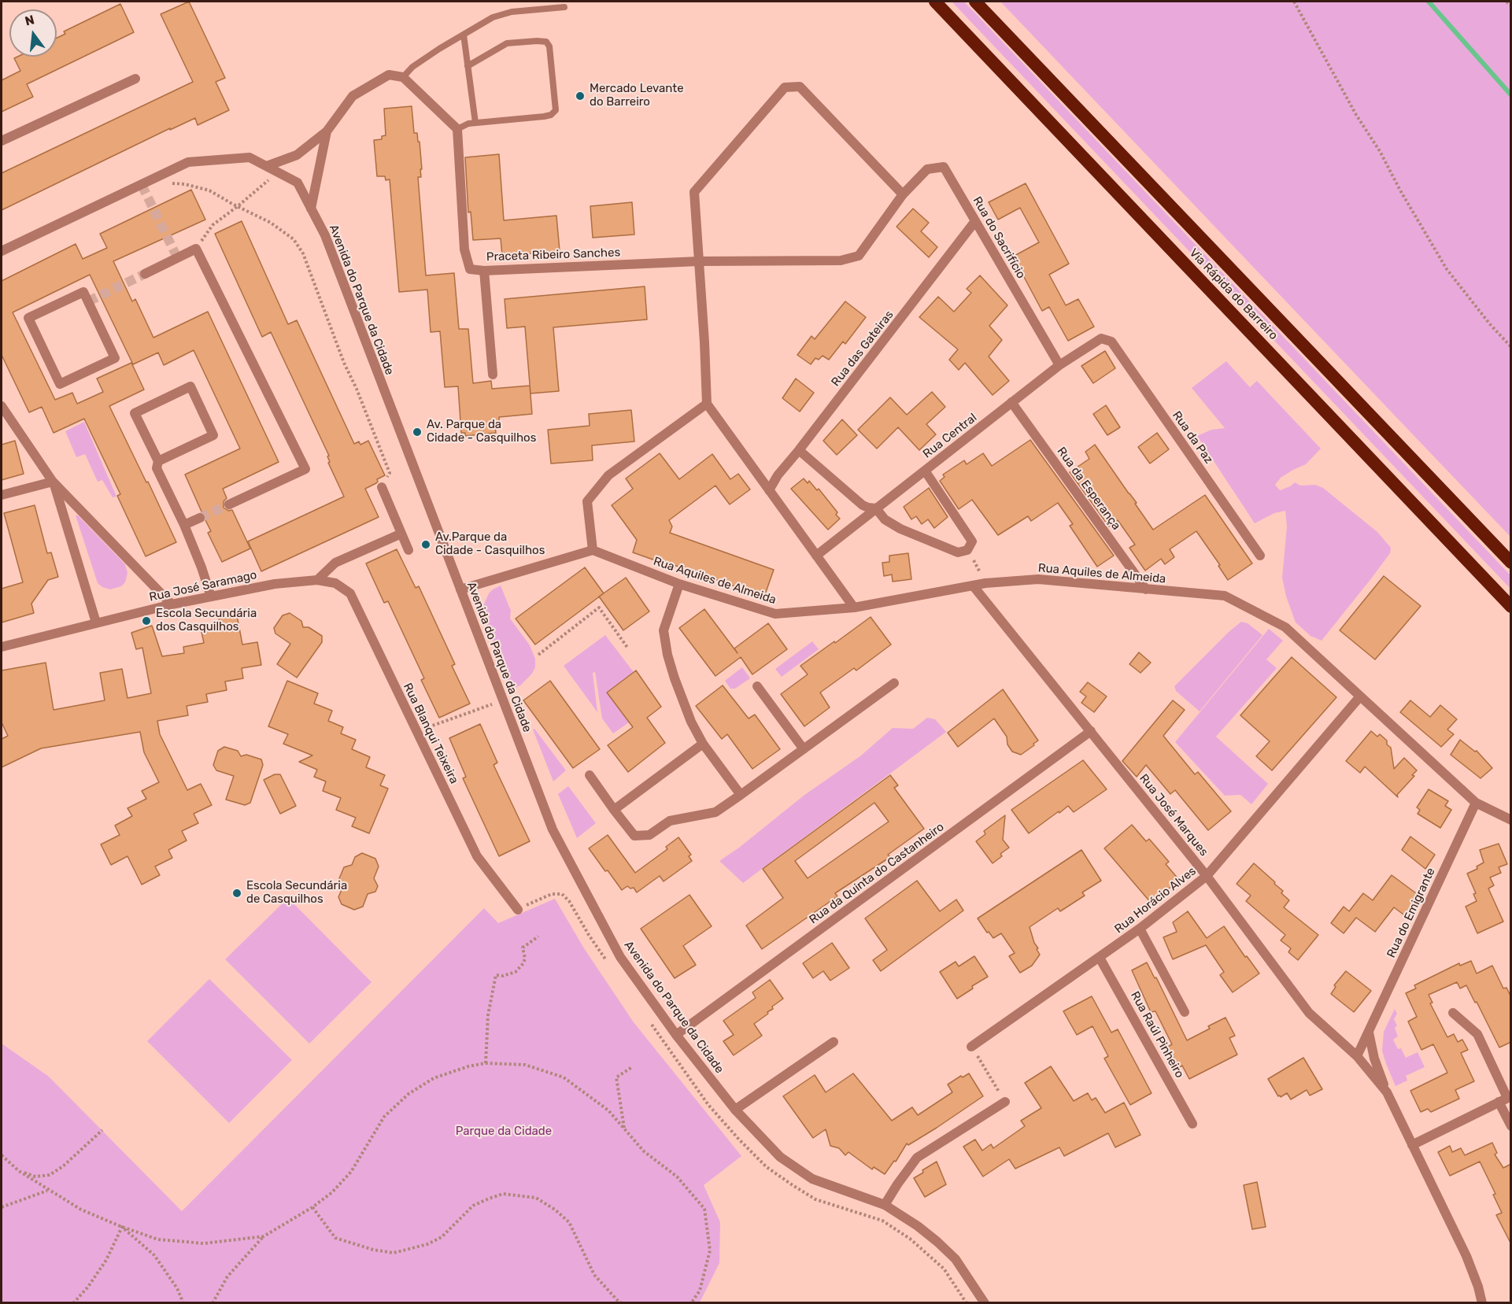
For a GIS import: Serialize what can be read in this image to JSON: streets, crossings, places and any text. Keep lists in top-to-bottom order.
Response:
{
  "streets": {
    "highway": ["Via Rápida do Barreiro"],
    "street": [
      "Rua do Sacrifício",
      "Praceta Ribeiro Sanches",
      "Avenida do Parque da Cidade",
      "Rua das Gateiras",
      "Rua Central",
      "Rua da Paz",
      "Rua da Esperança",
      "Rua Aquiles de Almeida",
      "Rua José Saramago",
      "Rua Blanqui Teixeira",
      "Rua José Marques",
      "Rua da Quinta do Castanheiro",
      "Rua Horácio Alves",
      "Rua do Emigrante",
      "Rua Raúl Pinheiro"
    ]
  },
  "crossings": [
    ["Rua do Sacrifício", "Praceta Ribeiro Sanches"],
    ["Rua do Sacrifício", "Rua das Gateiras"],
    ["Rua do Sacrifício", "Rua Central"],
    ["Avenida do Parque da Cidade", "Rua da Quinta do Castanheiro"],
    ["Rua Central", "Rua da Paz"],
    ["Rua Central", "Rua da Esperança"],
    ["Rua da Esperança", "Rua Aquiles de Almeida"],
    ["Rua Aquiles de Almeida", "Rua José Marques"],
    ["Rua Aquiles de Almeida", "Rua Horácio Alves"],
    ["Rua Aquiles de Almeida", "Rua do Emigrante"],
    ["Rua José Saramago", "Rua Blanqui Teixeira"],
    ["Rua José Marques", "Rua da Quinta do Castanheiro"],
    ["Rua José Marques", "Rua Horácio Alves"],
    ["Rua José Marques", "Rua do Emigrante"],
    ["Rua Horácio Alves", "Rua Raúl Pinheiro"]
  ],
  "parks": ["Parque da Cidade"],
  "places": [
    "Mercado Levante do Barreiro",
    "Av. Parque da Cidade - Casquilhos",
    "Av.Parque da Cidade - Casquilhos",
    "Escola Secundária dos Casquilhos",
    "Escola Secundária de Casquilhos"
  ],
  "north": "top"
}
